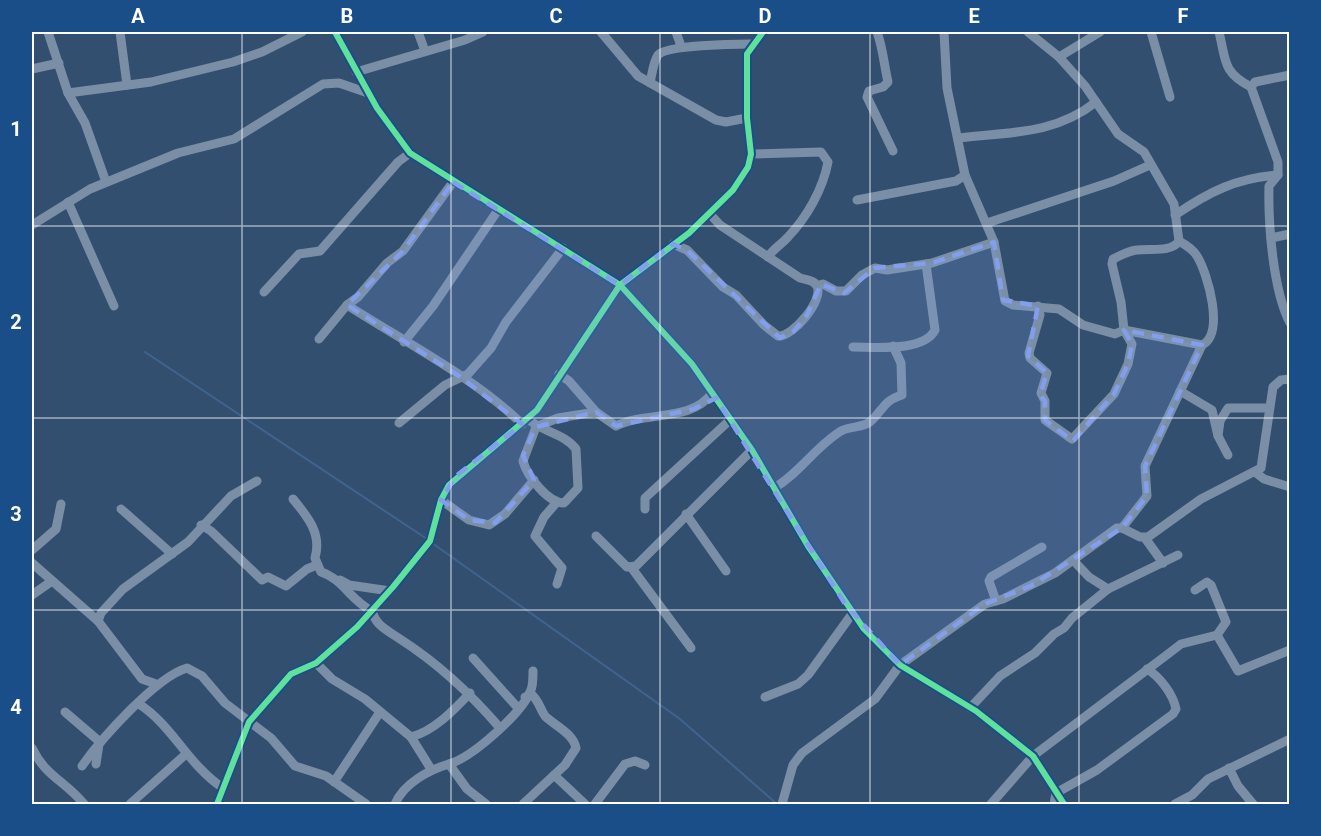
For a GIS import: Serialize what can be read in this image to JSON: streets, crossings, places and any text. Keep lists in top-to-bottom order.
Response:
{
  "grid": {
    "columns": [
      "A",
      "B",
      "C",
      "D",
      "E",
      "F"
    ],
    "rows": [
      "1",
      "2",
      "3",
      "4"
    ]
  }
}
